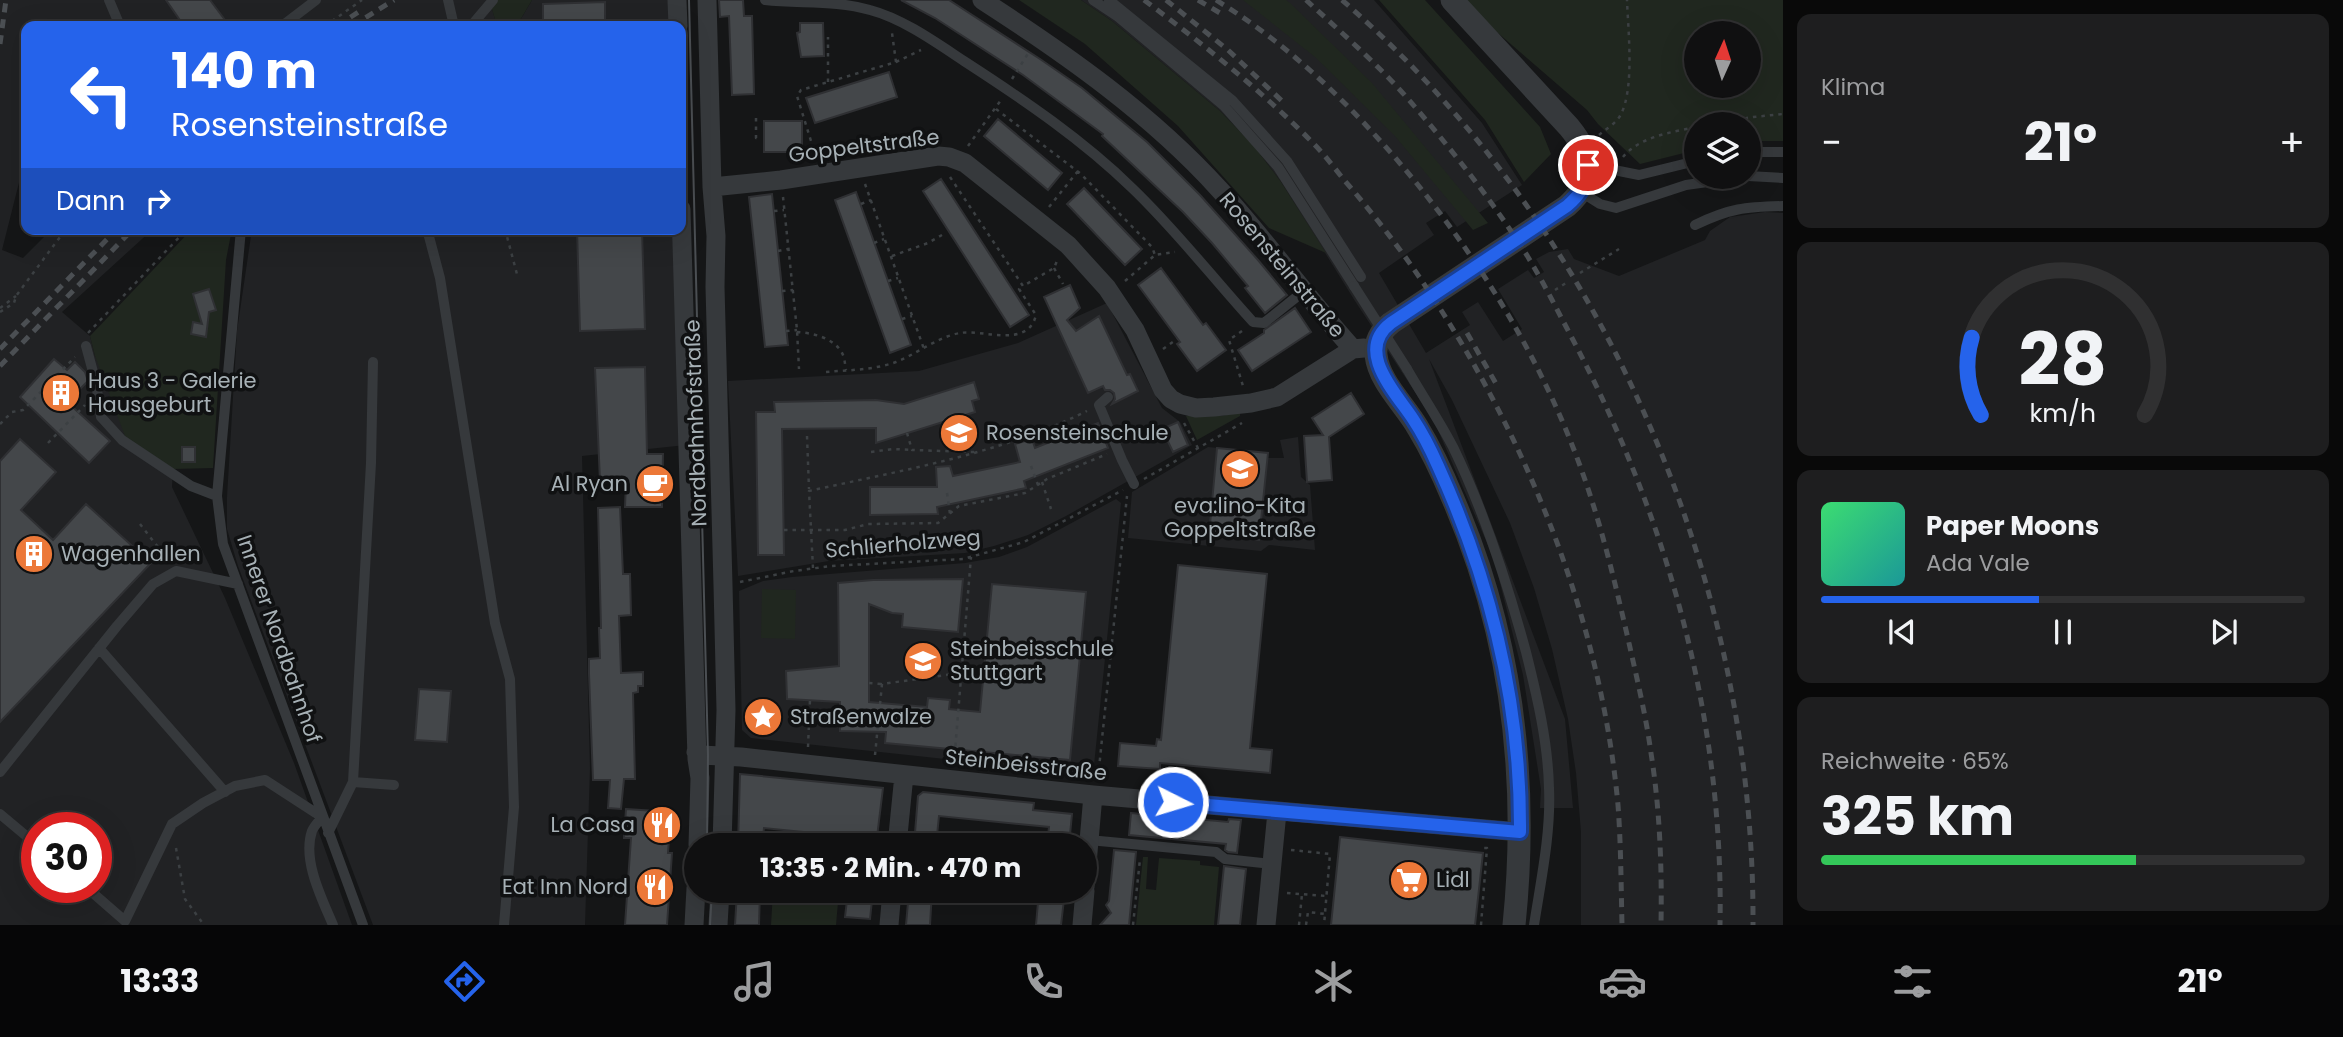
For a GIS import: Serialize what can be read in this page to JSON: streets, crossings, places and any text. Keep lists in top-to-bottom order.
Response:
{
  "streets": {
    "street": [
      "Goppeltstraße",
      "Rosensteinstraße",
      "Nordbahnhofstraße",
      "Steinbeisstraße"
    ],
    "lane": ["Innerer Nordbahnhof"],
    "path": ["Schlierholzweg"]
  },
  "crossings": [
    ["Goppeltstraße", "Nordbahnhofstraße"],
    ["Nordbahnhofstraße", "Schlierholzweg"],
    ["Nordbahnhofstraße", "Steinbeisstraße"]
  ],
  "places": {
    "building": ["Haus 3 - Galerie Hausgeburt", "Wagenhallen"],
    "school or university": ["Rosensteinschule", "eva:lino-Kita Goppeltstraße", "Steinbeisschule Stuttgart"],
    "cafe": ["Al Ryan"],
    "place": ["Straßenwalze"],
    "restaurant": ["La Casa", "Eat Inn Nord"],
    "supermarket": ["Lidl"]
  },
  "north": "top",
  "page": {
    "tile": [
      "Klima",
      ["Reichweite · 65%", "325 km"]
    ],
    "turn": ["140 m", "Rosensteinstraße"],
    "heat": ["−", "21°", "+"],
    "then": "Dann",
    "song": ["Paper Moons", "Ada Vale"],
    "limit": "30",
    "trip": "13:35 · 2 Min. · 470 m",
    "tabs": ["13:33", "21°"],
    "gauge": ["28", "km/h"]
  }
}
